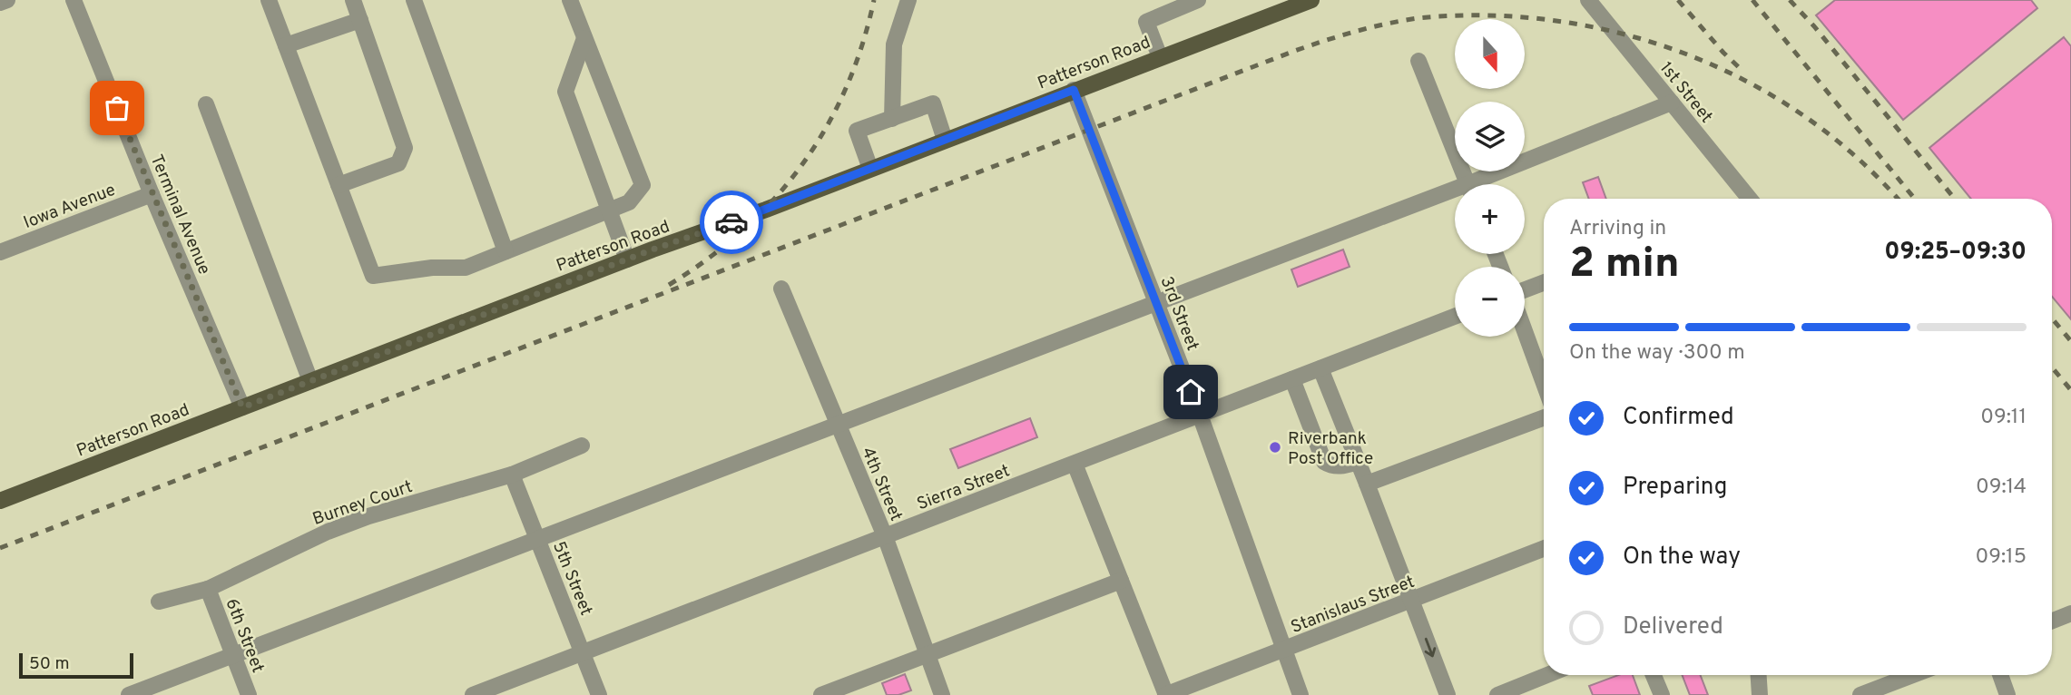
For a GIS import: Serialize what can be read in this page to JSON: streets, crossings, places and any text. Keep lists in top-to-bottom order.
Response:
{
  "streets": {
    "main road": ["Patterson Road"],
    "street": [
      "1st Street",
      "Iowa Avenue",
      "Terminal Avenue",
      "3rd Street",
      "4th Street",
      "Sierra Street",
      "Burney Court",
      "5th Street",
      "Stanislaus Street",
      "6th Street"
    ]
  },
  "crossings": [
    ["Patterson Road", "Terminal Avenue"],
    ["Patterson Road", "3rd Street"],
    ["Iowa Avenue", "Terminal Avenue"],
    ["3rd Street", "Sierra Street"],
    ["3rd Street", "Stanislaus Street"],
    ["4th Street", "Sierra Street"],
    ["Sierra Street", "5th Street"],
    ["Burney Court", "5th Street"],
    ["Burney Court", "6th Street"]
  ],
  "places": ["Riverbank Post Office"],
  "scale_bar": "50 m",
  "north": "bottom",
  "page": {
    "map_buttons": ["+", "−"],
    "heading": ["2 min", "Arriving in", "09:25–09:30"],
    "bar": "On the way · 300 m",
    "list": [
      ["Confirmed", "09:11"],
      ["Preparing", "09:14"],
      ["On the way", "09:15"],
      "Delivered"
    ],
    "scale": "50 m"
  }
}
